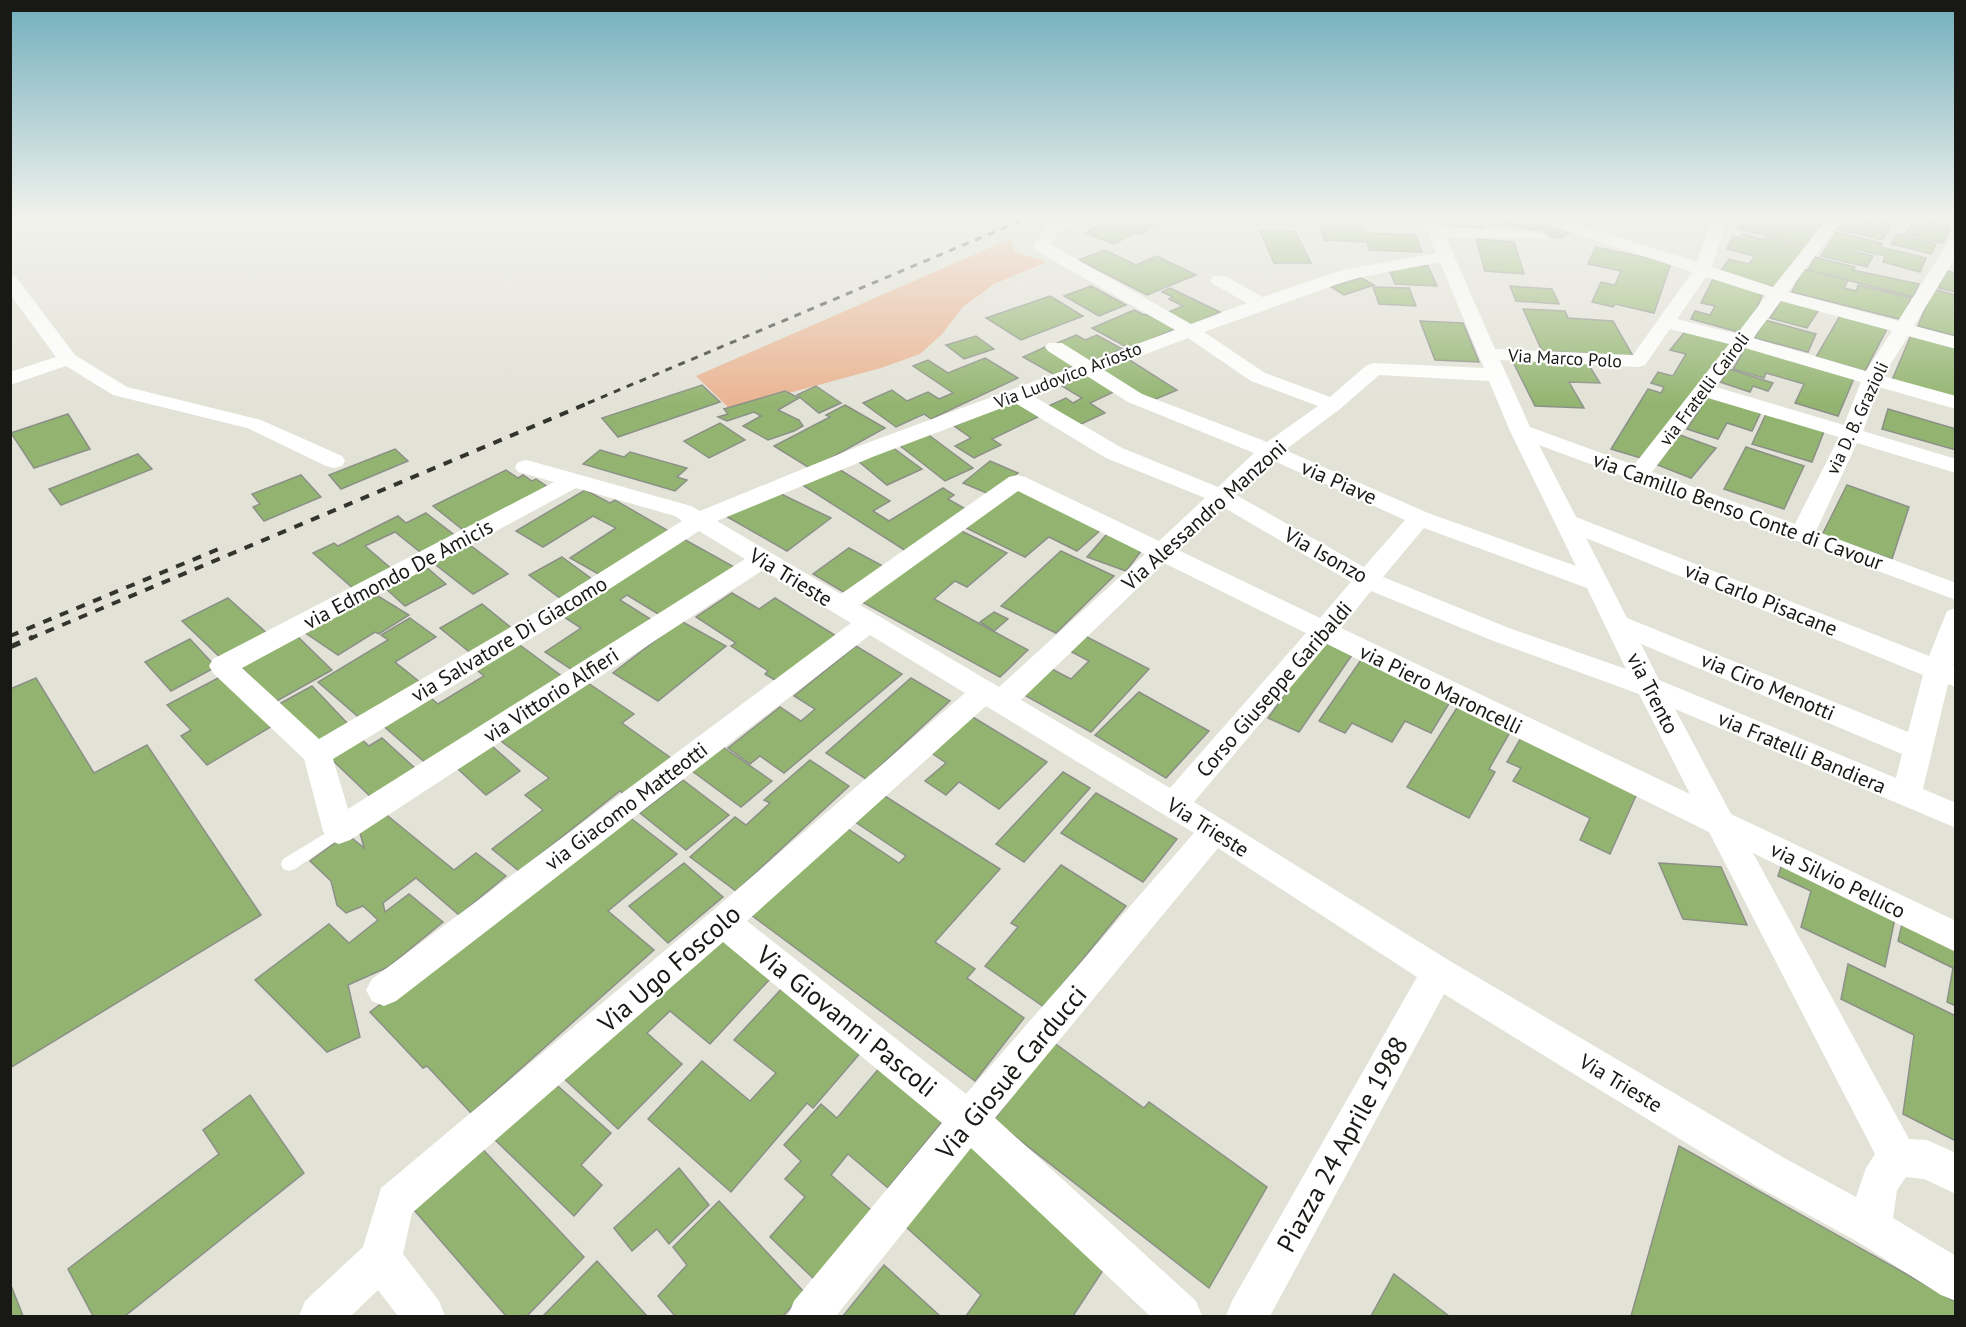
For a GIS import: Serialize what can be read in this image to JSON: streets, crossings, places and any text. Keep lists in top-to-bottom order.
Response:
{
  "streets": {
    "street": [
      "Via Marco Polo",
      "Via Ludovico Ariosto",
      "via Fratelli Cairoli",
      "via D. B. Grazioli",
      "via Piave",
      "via Camillo Benso Conte di Cavour",
      "Via Alessandro Manzoni",
      "Via Isonzo",
      "via Edmondo De Amicis",
      "Via Trieste",
      "via Carlo Pisacane",
      "via Salvatore Di Giacomo",
      "via Ciro Menotti",
      "Corso Giuseppe Garibaldi",
      "via Piero Maroncelli",
      "via Trento",
      "via Vittorio Alfieri",
      "via Fratelli Bandiera",
      "via Giacomo Matteotti",
      "via Silvio Pellico",
      "Via Ugo Foscolo",
      "Via Giovanni Pascoli",
      "Via Giosuè Carducci",
      "Piazza 24 Aprile 1988"
    ]
  },
  "crossings": [
    ["Via Marco Polo", "Via Alessandro Manzoni"],
    ["Via Marco Polo", "via Trento"],
    ["Via Ludovico Ariosto", "via Fratelli Cairoli"],
    ["Via Ludovico Ariosto", "via D. B. Grazioli"],
    ["Via Ludovico Ariosto", "via Piave"],
    ["Via Ludovico Ariosto", "Via Isonzo"],
    ["Via Ludovico Ariosto", "Via Trieste"],
    ["Via Ludovico Ariosto", "via Salvatore Di Giacomo"],
    ["via Fratelli Cairoli", "via Camillo Benso Conte di Cavour"],
    ["via D. B. Grazioli", "via Camillo Benso Conte di Cavour"],
    ["via Piave", "Via Alessandro Manzoni"],
    ["via Piave", "Corso Giuseppe Garibaldi"],
    ["via Piave", "via Trento"],
    ["via Camillo Benso Conte di Cavour", "via Trento"],
    ["Via Alessandro Manzoni", "Via Isonzo"],
    ["Via Alessandro Manzoni", "Via Trieste"],
    ["Via Alessandro Manzoni", "via Piero Maroncelli"],
    ["Via Alessandro Manzoni", "via Trento"],
    ["Via Alessandro Manzoni", "Via Ugo Foscolo"],
    ["Via Isonzo", "Corso Giuseppe Garibaldi"],
    ["Via Isonzo", "via Trento"],
    ["Via Isonzo", "via Fratelli Bandiera"],
    ["via Edmondo De Amicis", "Via Trieste"],
    ["via Edmondo De Amicis", "via Salvatore Di Giacomo"],
    ["Via Trieste", "via Salvatore Di Giacomo"],
    ["Via Trieste", "Corso Giuseppe Garibaldi"],
    ["Via Trieste", "via Piero Maroncelli"],
    ["Via Trieste", "via Vittorio Alfieri"],
    ["Via Trieste", "via Giacomo Matteotti"],
    ["Via Trieste", "Via Ugo Foscolo"],
    ["Via Trieste", "Via Giosuè Carducci"],
    ["Via Trieste", "Piazza 24 Aprile 1988"],
    ["via Carlo Pisacane", "via Trento"],
    ["via Ciro Menotti", "via Trento"],
    ["Corso Giuseppe Garibaldi", "via Piero Maroncelli"],
    ["via Piero Maroncelli", "via Trento"],
    ["via Piero Maroncelli", "via Silvio Pellico"],
    ["via Trento", "via Fratelli Bandiera"],
    ["via Trento", "via Silvio Pellico"],
    ["Via Ugo Foscolo", "Via Giovanni Pascoli"],
    ["Via Giovanni Pascoli", "Via Giosuè Carducci"]
  ]
}
